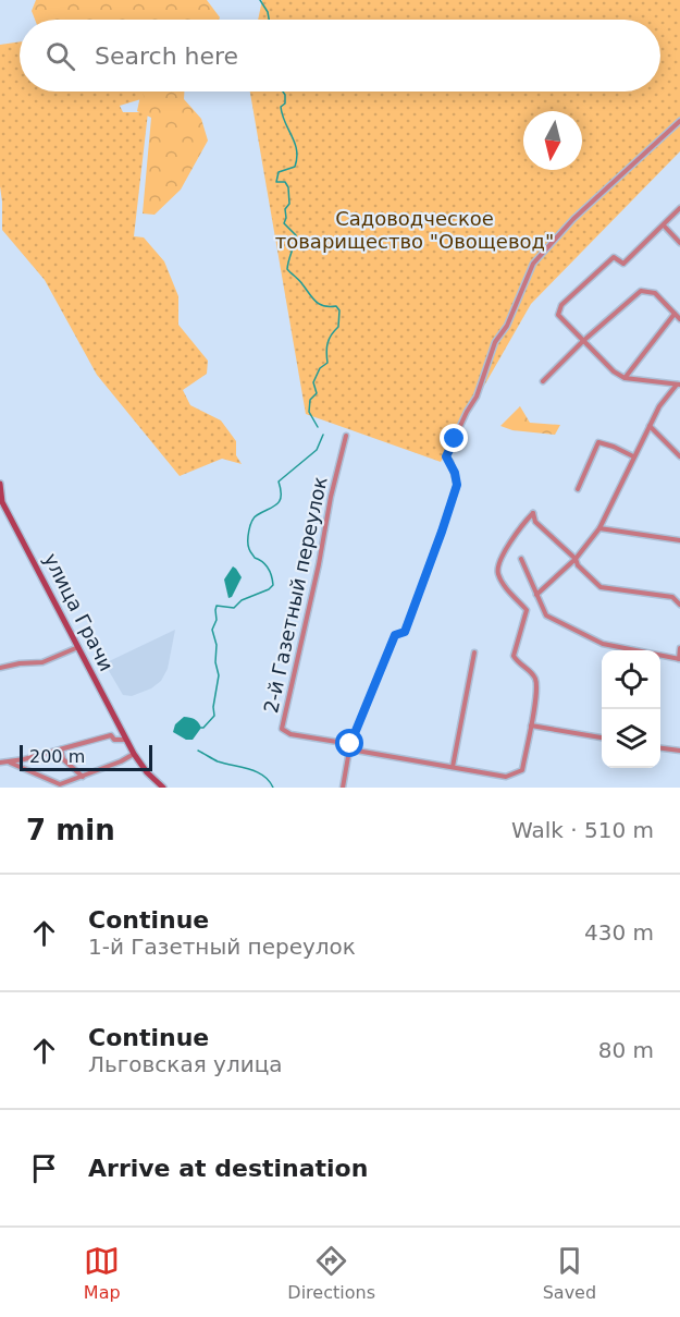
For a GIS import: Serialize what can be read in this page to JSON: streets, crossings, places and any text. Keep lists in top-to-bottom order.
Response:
{
  "streets": {
    "street": ["2-й Газетный переулок", "улица Грачи"]
  },
  "parks": ["Садоводческое товарищество \"Овощевод\""],
  "scale_bar": "200 m",
  "north": "bottom",
  "page": {
    "search": "Search here",
    "scale": "200 m",
    "heading": ["7 min", "Walk · 510 m"],
    "list": [
      ["Continue", "1-й Газетный переулок", "430 m"],
      ["Continue", "Льговская улица", "80 m"],
      "Arrive at destination"
    ],
    "nav": ["Map", "Directions", "Saved"]
  }
}
